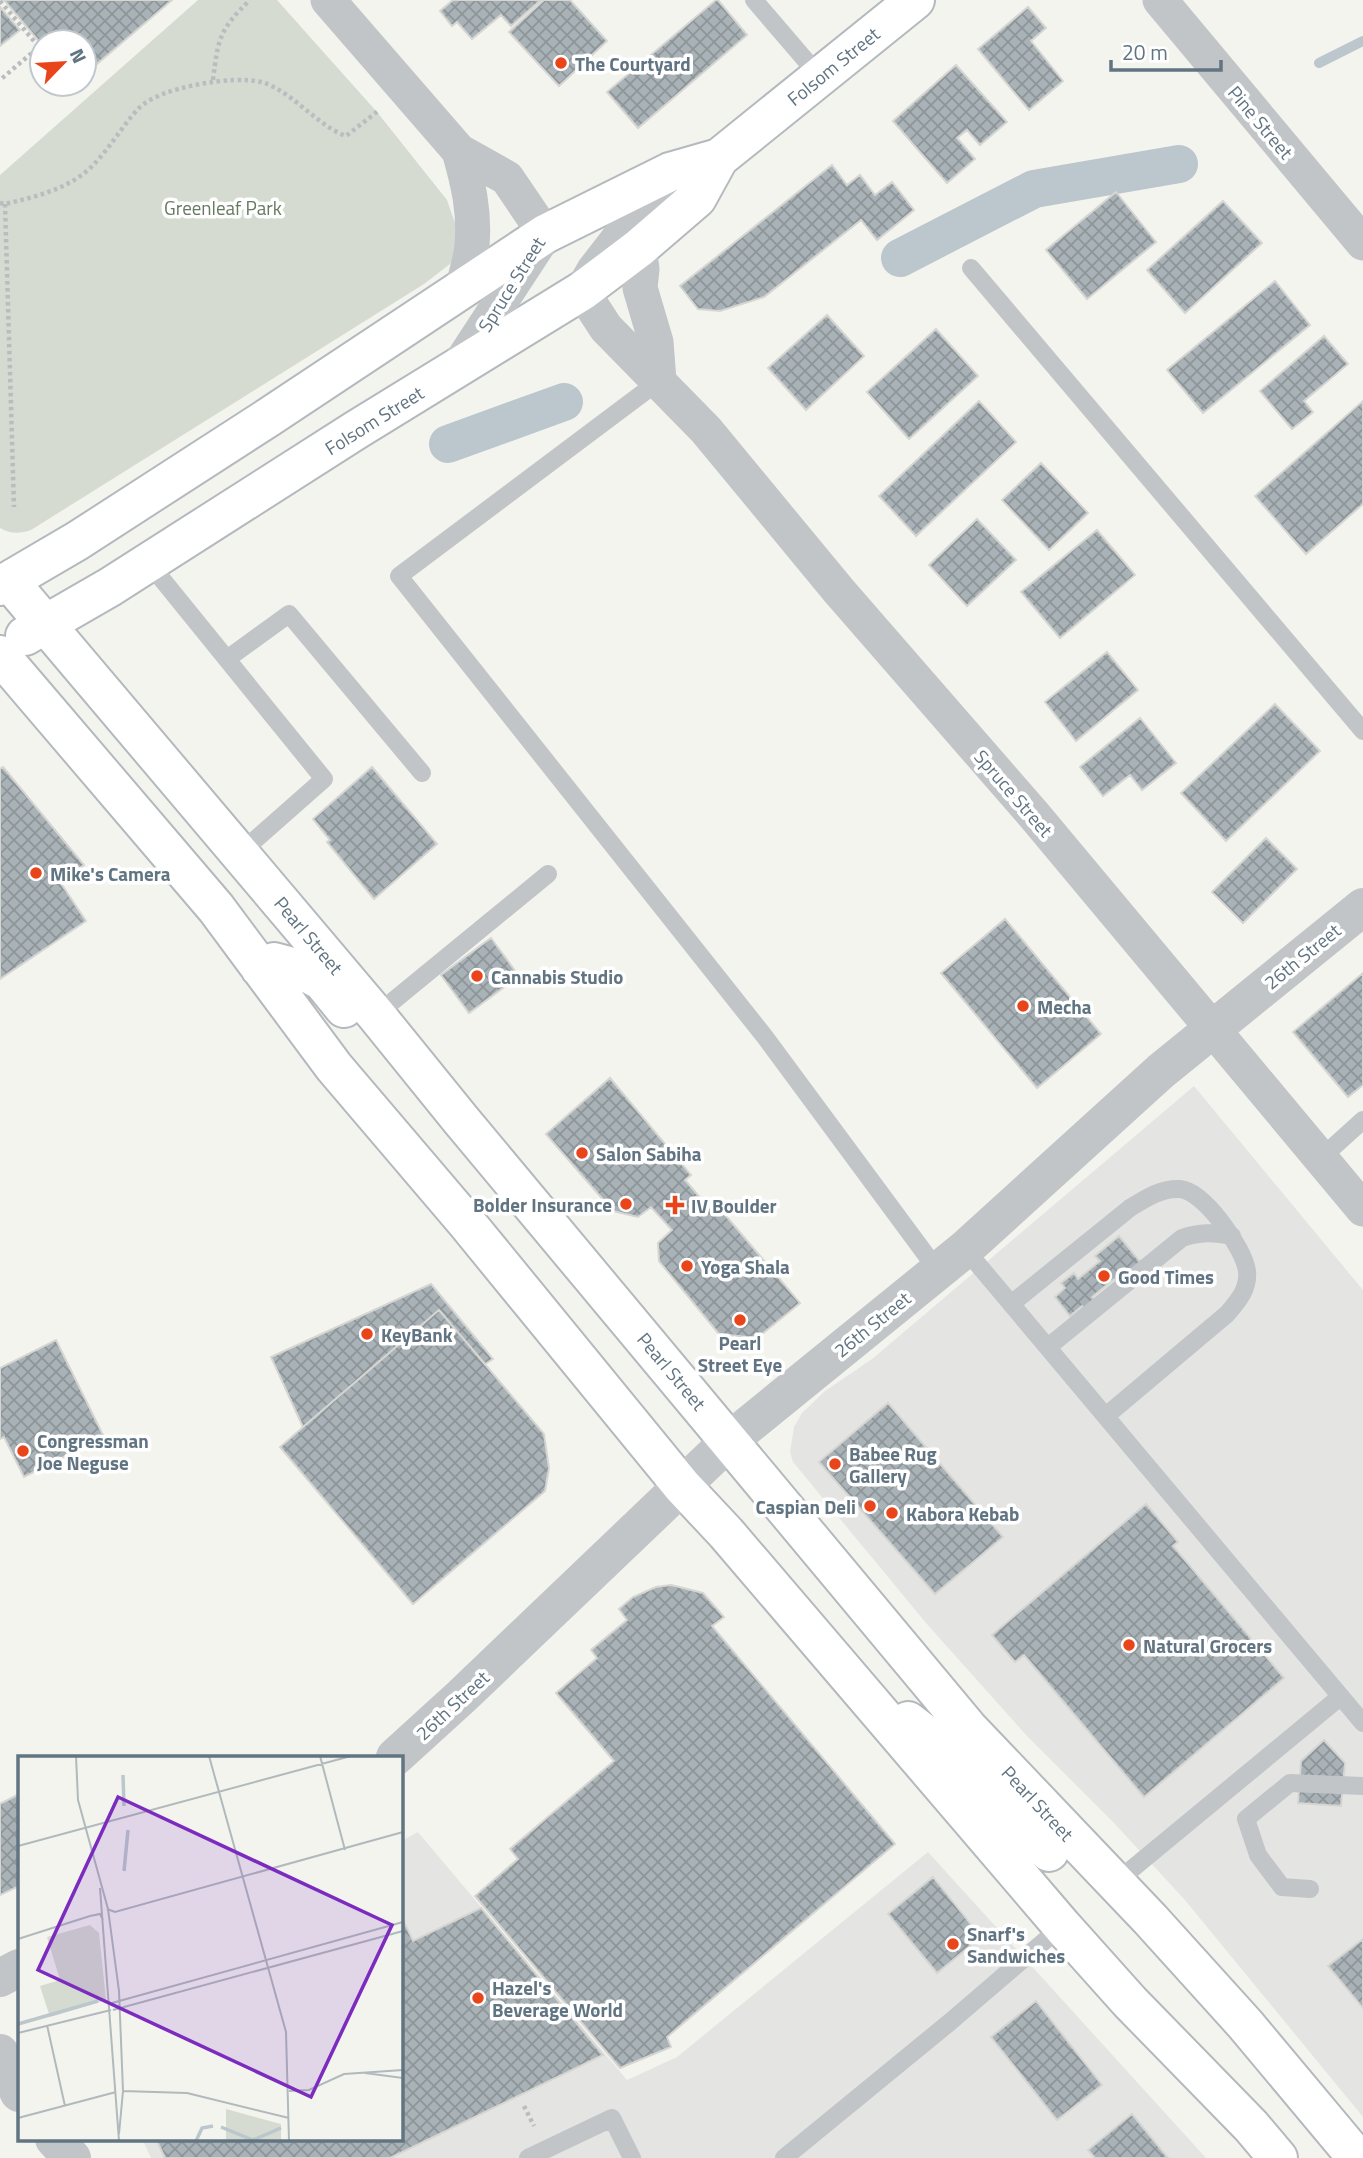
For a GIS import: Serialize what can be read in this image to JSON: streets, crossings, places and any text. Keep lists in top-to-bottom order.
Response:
{
  "streets": {
    "main road": ["Folsom Street", "Pearl Street"],
    "street": ["Pine Street", "Spruce Street", "26th Street"]
  },
  "crossings": [
    ["Folsom Street", "Spruce Street"],
    ["Folsom Street", "Pearl Street"],
    ["Spruce Street", "26th Street"],
    ["Pearl Street", "26th Street"]
  ],
  "parks": ["Greenleaf Park"],
  "places": {
    "other": [
      "The Courtyard",
      "Mike's Camera",
      "Cannabis Studio",
      "Mecha",
      "Salon Sabiha",
      "Bolder Insurance",
      "Yoga Shala",
      "Good Times",
      "Pearl Street Eye",
      "KeyBank",
      "Congressman Joe Neguse",
      "Babee Rug Gallery",
      "Caspian Deli",
      "Kabora Kebab",
      "Natural Grocers",
      "Snarf's Sandwiches",
      "Hazel's Beverage World"
    ],
    "health": ["IV Boulder"]
  },
  "scale_bar": "20 m",
  "north": "top right"
}
